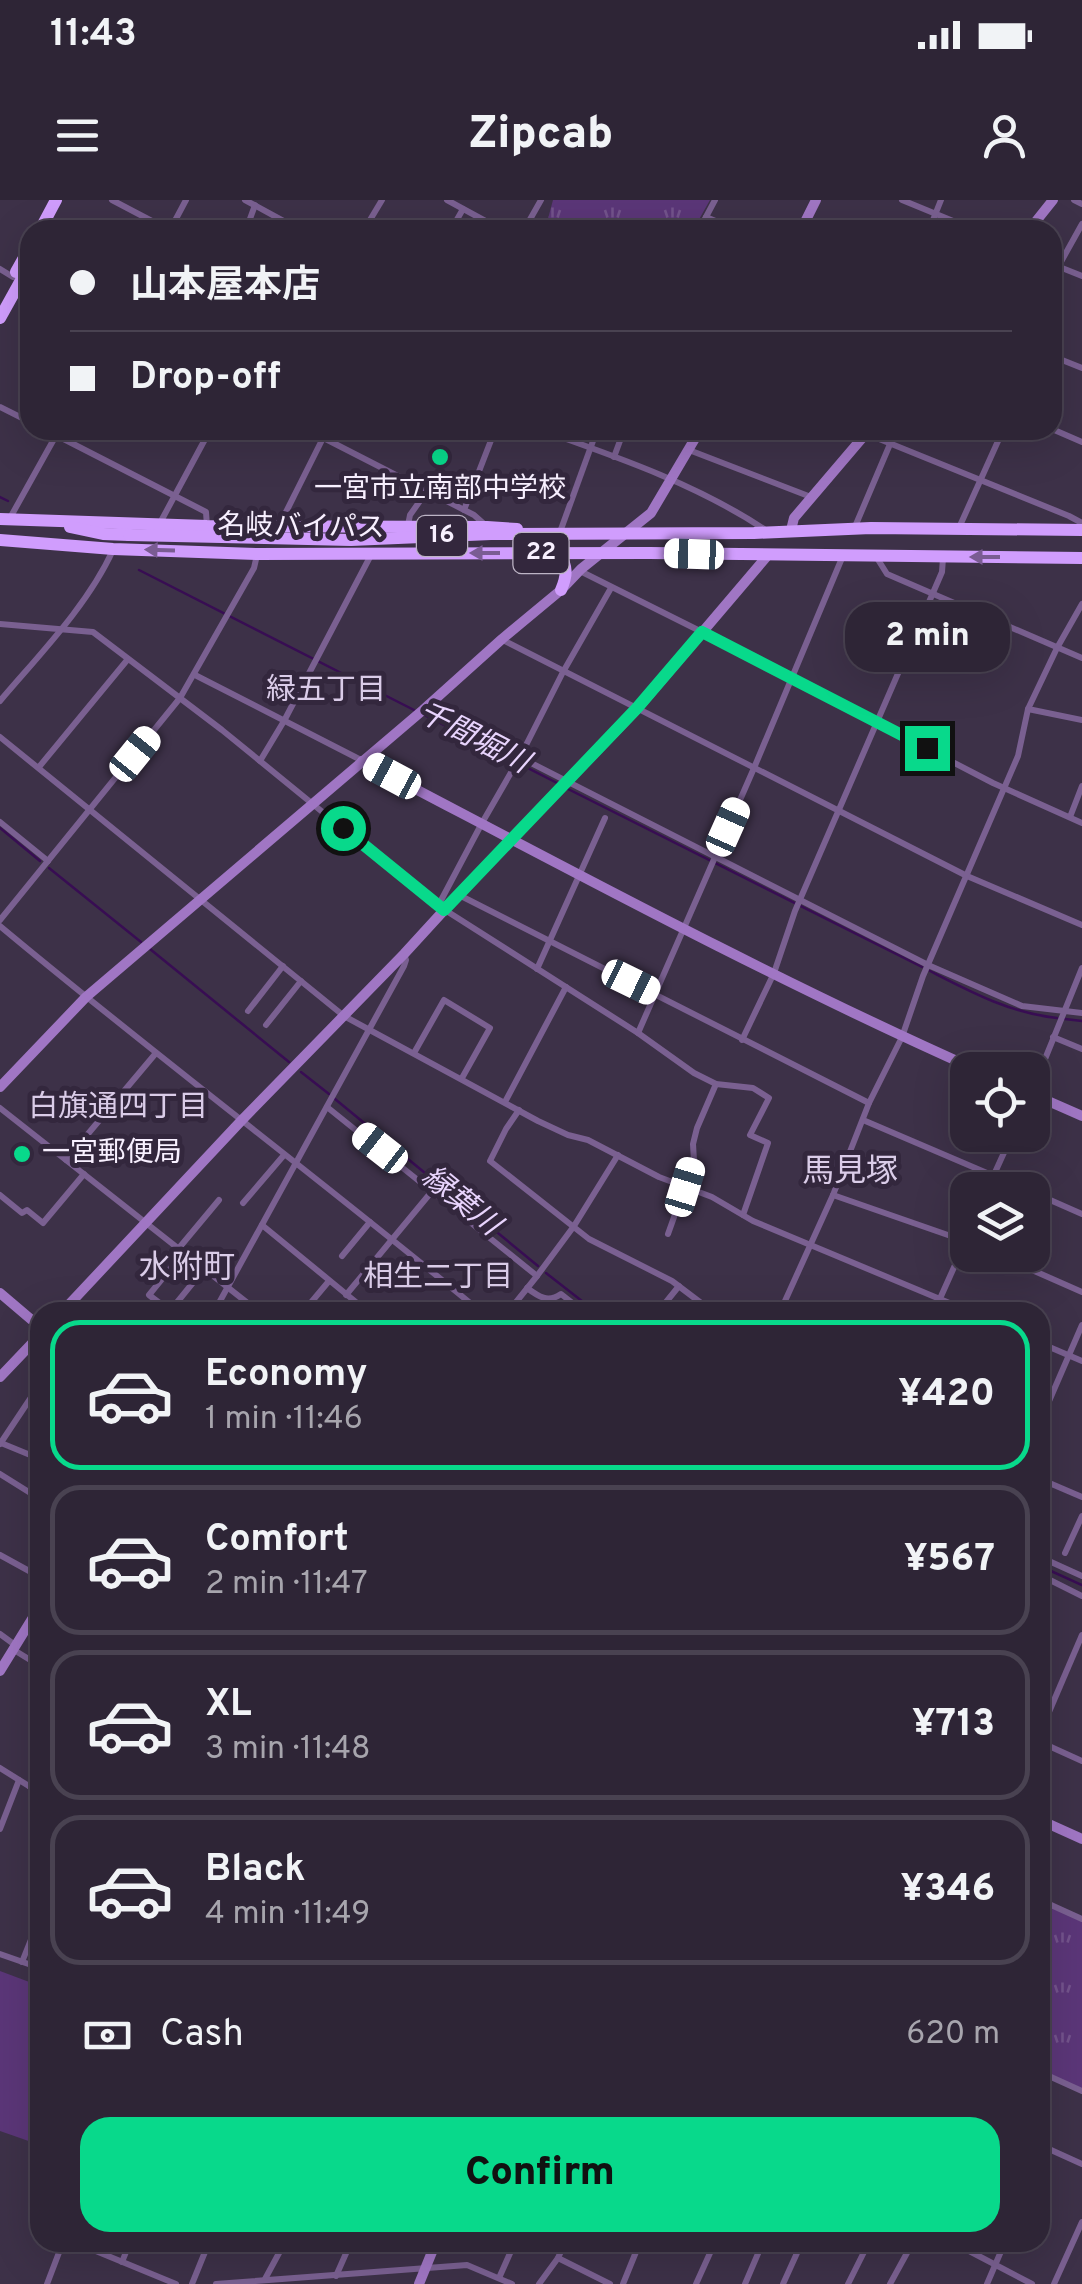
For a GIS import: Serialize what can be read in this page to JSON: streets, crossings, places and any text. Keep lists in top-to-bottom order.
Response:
{
  "streets": {
    "highway": ["名岐バイパス", "16", "22"]
  },
  "crossings": [
    ["名岐バイパス", "16"]
  ],
  "districts": [
    "緑五丁目",
    "白旗通四丁目",
    "馬見塚",
    "水附町",
    "相生二丁目"
  ],
  "water": ["千間堀川", "縁葉川"],
  "places": ["一宮市立南部中学校", "一宮郵便局"],
  "page": {
    "status": "11:43",
    "header": "Zipcab",
    "banner": ["山本屋本店", "Drop-off"],
    "bubble": "2 min",
    "list": [
      {
        "name": "Economy",
        "note": "1 min · 11:46",
        "value": "¥420"
      },
      {
        "name": "Comfort",
        "note": "2 min · 11:47",
        "value": "¥567"
      },
      {
        "name": "XL",
        "note": "3 min · 11:48",
        "value": "¥713"
      },
      {
        "name": "Black",
        "note": "4 min · 11:49",
        "value": "¥346"
      }
    ],
    "pay": ["Cash", "620 m"],
    "buttons": "Confirm"
  }
}
